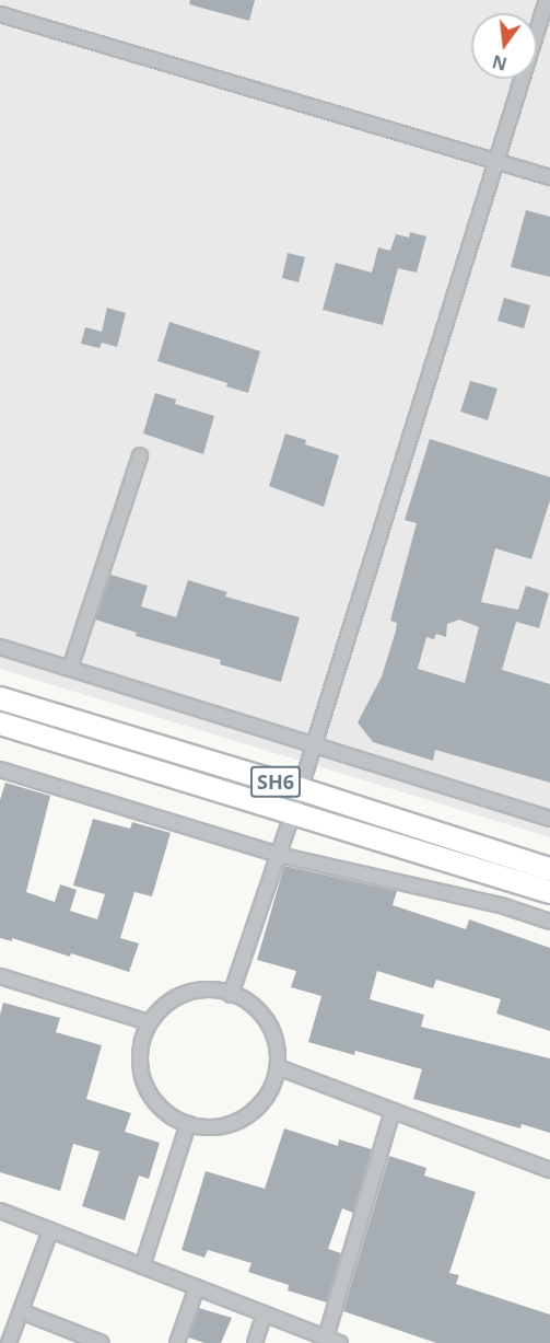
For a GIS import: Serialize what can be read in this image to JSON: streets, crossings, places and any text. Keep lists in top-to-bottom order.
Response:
{
  "streets": {
    "main road": ["SH6"]
  },
  "north": "bottom"
}
